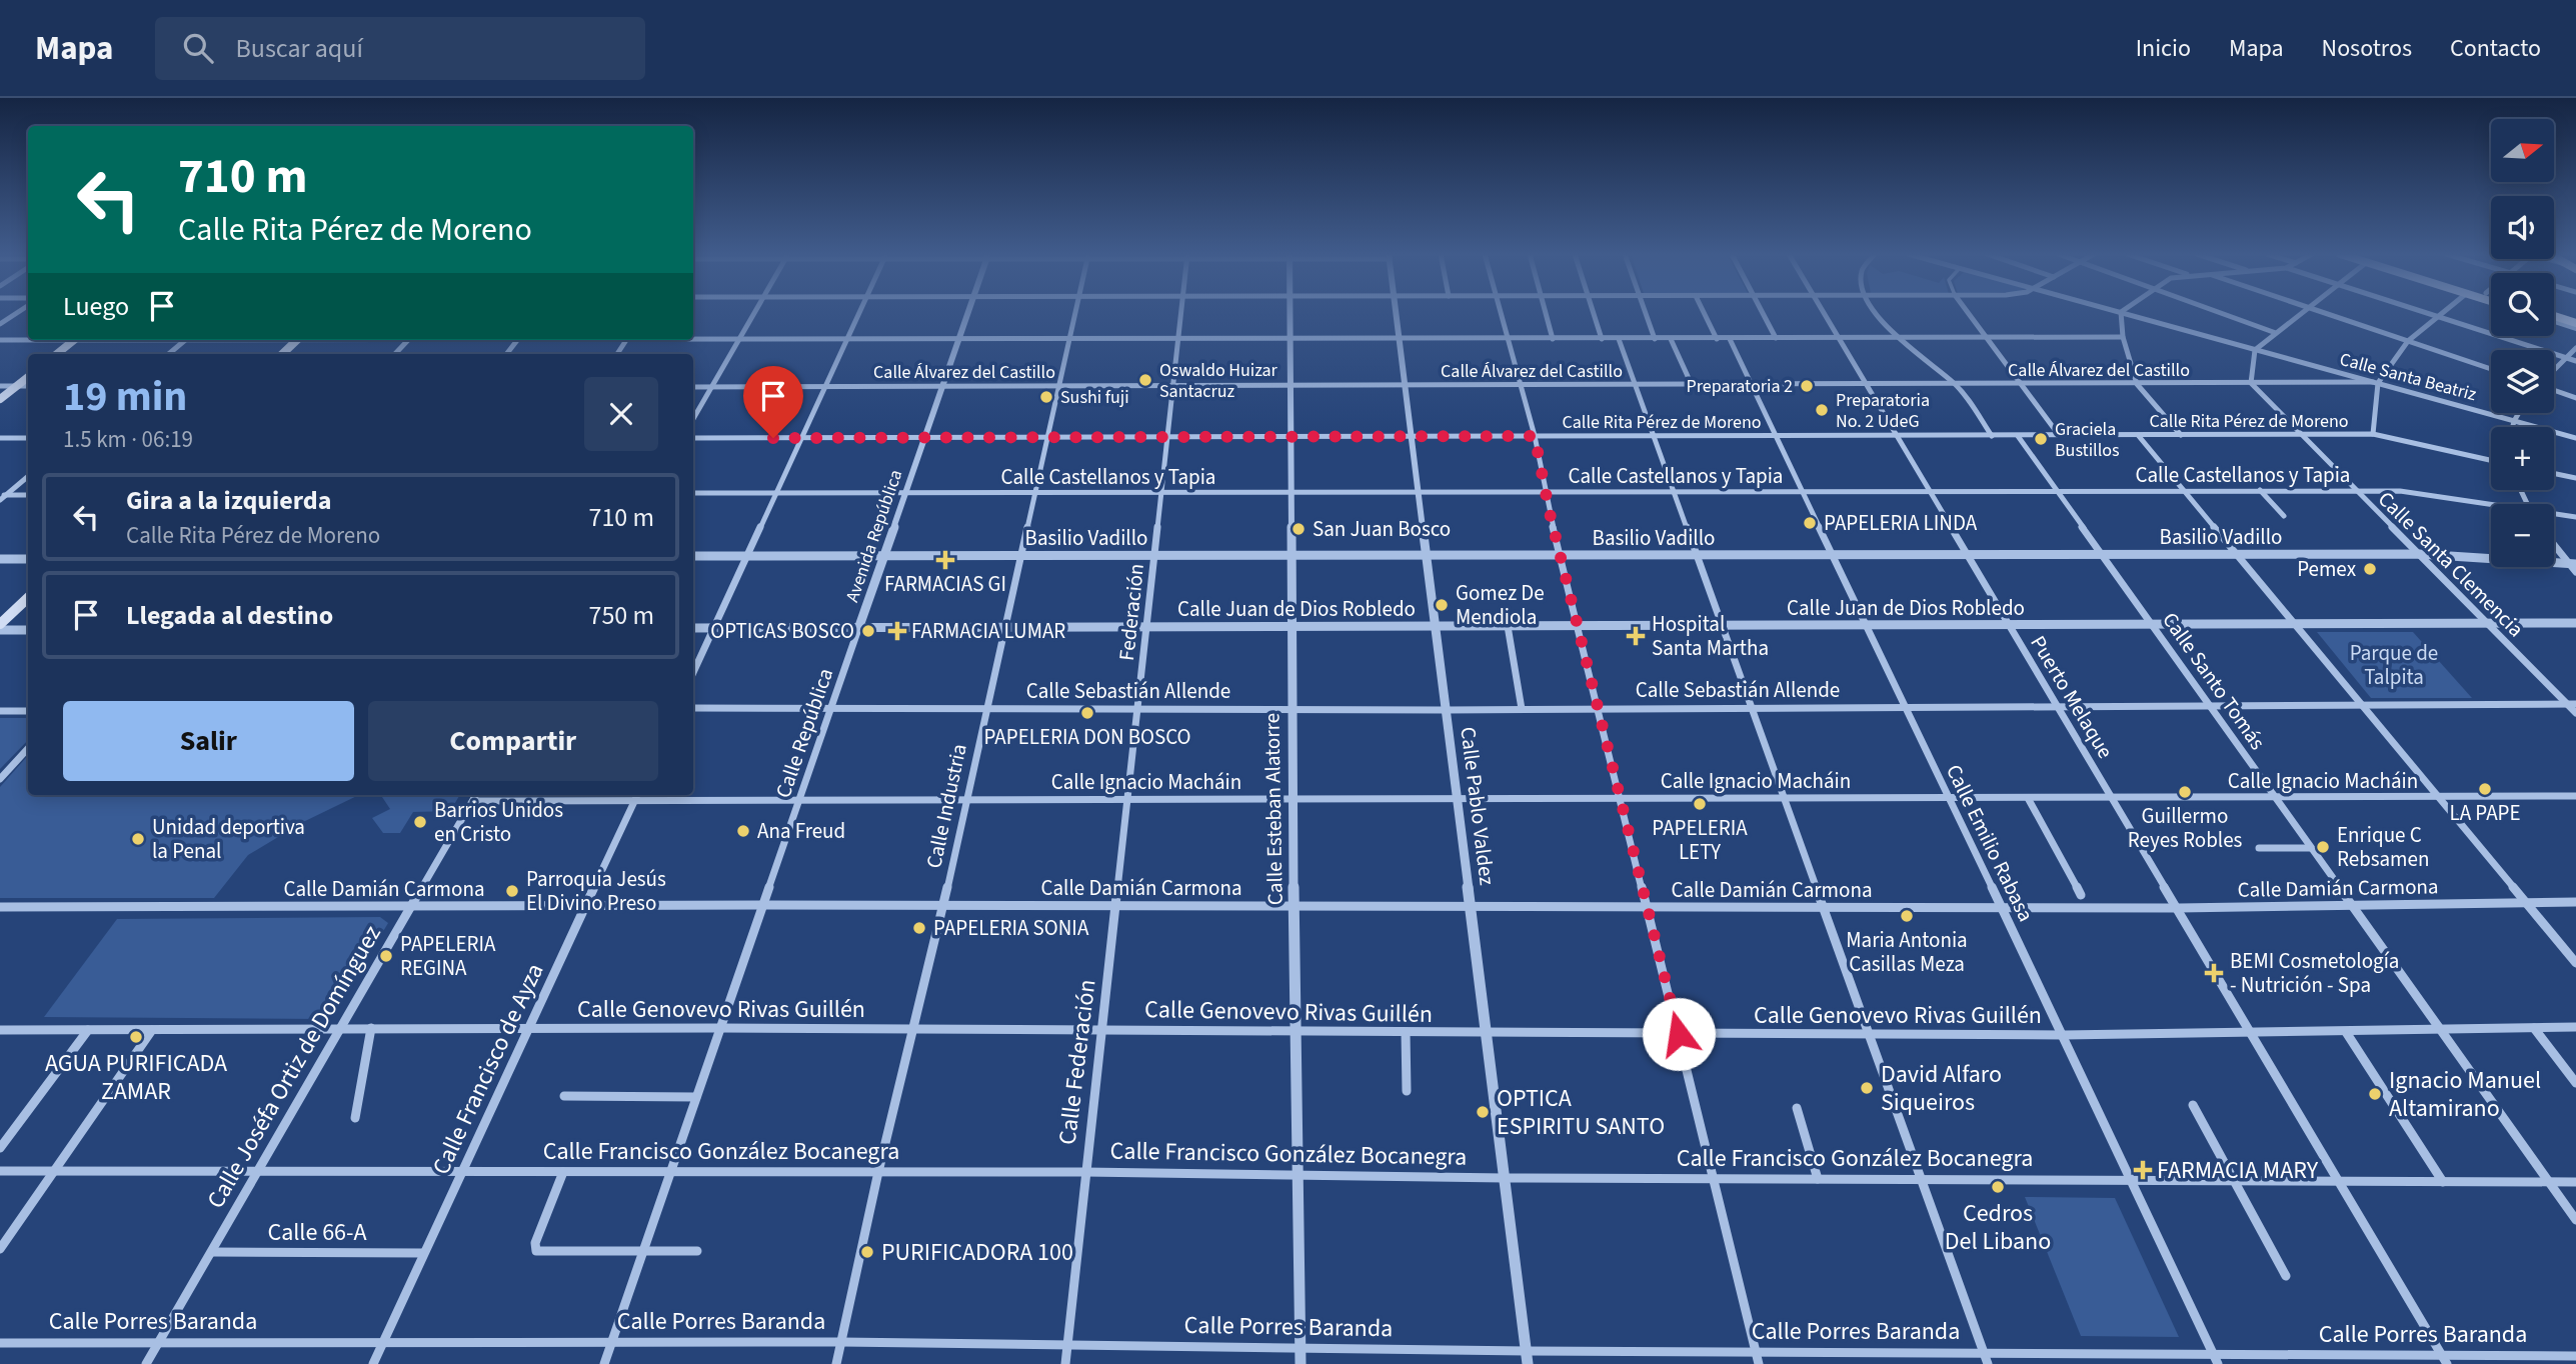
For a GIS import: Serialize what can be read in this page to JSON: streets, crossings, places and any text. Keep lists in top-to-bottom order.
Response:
{
  "streets": {
    "street": [
      "Calle Álvarez del Castillo",
      "Calle Santa Beatriz",
      "Calle Rita Pérez de Moreno",
      "Calle Castellanos y Tapia",
      "Avenida República",
      "Basilio Vadillo",
      "Calle Santa Clemencia",
      "Calle Juan de Dios Robledo",
      "Federación",
      "Calle Santo Tomás",
      "Calle Sebastián Allende",
      "Puerto Melaque",
      "Calle República",
      "Calle Ignacio Macháin",
      "Calle Industria",
      "Calle Pablo Valdez",
      "Calle Esteban Alatorre",
      "Calle Emilio Rabasa",
      "Calle Damián Carmona",
      "Calle Genovevo Rivas Guillén",
      "Calle Federación",
      "Calle Joséfa Ortiz de Domínguez",
      "Calle Francisco de Ayza",
      "Calle Francisco González Bocanegra",
      "Calle 66-A",
      "Calle Porres Baranda"
    ]
  },
  "crossings": [
    ["Calle Álvarez del Castillo", "Calle Santa Beatriz"],
    ["Calle Álvarez del Castillo", "Avenida República"],
    ["Calle Álvarez del Castillo", "Calle Santa Clemencia"],
    ["Calle Álvarez del Castillo", "Federación"],
    ["Calle Álvarez del Castillo", "Puerto Melaque"],
    ["Calle Álvarez del Castillo", "Calle Industria"],
    ["Calle Álvarez del Castillo", "Calle Pablo Valdez"],
    ["Calle Álvarez del Castillo", "Calle Esteban Alatorre"],
    ["Calle Álvarez del Castillo", "Calle Emilio Rabasa"],
    ["Calle Rita Pérez de Moreno", "Avenida República"],
    ["Calle Rita Pérez de Moreno", "Calle Santa Clemencia"],
    ["Calle Rita Pérez de Moreno", "Federación"],
    ["Calle Rita Pérez de Moreno", "Calle Santo Tomás"],
    ["Calle Rita Pérez de Moreno", "Puerto Melaque"],
    ["Calle Rita Pérez de Moreno", "Calle Industria"],
    ["Calle Rita Pérez de Moreno", "Calle Pablo Valdez"],
    ["Calle Rita Pérez de Moreno", "Calle Esteban Alatorre"],
    ["Calle Rita Pérez de Moreno", "Calle Emilio Rabasa"],
    ["Calle Castellanos y Tapia", "Avenida República"],
    ["Calle Castellanos y Tapia", "Calle Santa Clemencia"],
    ["Calle Castellanos y Tapia", "Federación"],
    ["Calle Castellanos y Tapia", "Calle Santo Tomás"],
    ["Calle Castellanos y Tapia", "Puerto Melaque"],
    ["Calle Castellanos y Tapia", "Calle Industria"],
    ["Calle Castellanos y Tapia", "Calle Pablo Valdez"],
    ["Calle Castellanos y Tapia", "Calle Esteban Alatorre"],
    ["Calle Castellanos y Tapia", "Calle Emilio Rabasa"],
    ["Avenida República", "Basilio Vadillo"],
    ["Avenida República", "Calle Juan de Dios Robledo"],
    ["Avenida República", "Calle República"],
    ["Basilio Vadillo", "Calle Santa Clemencia"],
    ["Basilio Vadillo", "Federación"],
    ["Basilio Vadillo", "Calle Santo Tomás"],
    ["Basilio Vadillo", "Puerto Melaque"],
    ["Basilio Vadillo", "Calle Industria"],
    ["Basilio Vadillo", "Calle Pablo Valdez"],
    ["Basilio Vadillo", "Calle Esteban Alatorre"],
    ["Basilio Vadillo", "Calle Emilio Rabasa"],
    ["Calle Santa Clemencia", "Calle Juan de Dios Robledo"],
    ["Calle Santa Clemencia", "Calle Sebastián Allende"],
    ["Calle Juan de Dios Robledo", "Federación"],
    ["Calle Juan de Dios Robledo", "Calle Santo Tomás"],
    ["Calle Juan de Dios Robledo", "Puerto Melaque"],
    ["Calle Juan de Dios Robledo", "Calle República"],
    ["Calle Juan de Dios Robledo", "Calle Industria"],
    ["Calle Juan de Dios Robledo", "Calle Pablo Valdez"],
    ["Calle Juan de Dios Robledo", "Calle Esteban Alatorre"],
    ["Calle Juan de Dios Robledo", "Calle Emilio Rabasa"],
    ["Federación", "Calle Sebastián Allende"],
    ["Federación", "Calle Federación"],
    ["Calle Santo Tomás", "Calle Sebastián Allende"],
    ["Calle Santo Tomás", "Calle Ignacio Macháin"],
    ["Calle Santo Tomás", "Calle Damián Carmona"],
    ["Calle Santo Tomás", "Calle Genovevo Rivas Guillén"],
    ["Calle Santo Tomás", "Calle Francisco González Bocanegra"],
    ["Calle Sebastián Allende", "Puerto Melaque"],
    ["Calle Sebastián Allende", "Calle República"],
    ["Calle Sebastián Allende", "Calle Industria"],
    ["Calle Sebastián Allende", "Calle Pablo Valdez"],
    ["Calle Sebastián Allende", "Calle Esteban Alatorre"],
    ["Calle Sebastián Allende", "Calle Emilio Rabasa"],
    ["Puerto Melaque", "Calle Ignacio Macháin"],
    ["Puerto Melaque", "Calle Damián Carmona"],
    ["Puerto Melaque", "Calle Genovevo Rivas Guillén"],
    ["Puerto Melaque", "Calle Francisco González Bocanegra"],
    ["Puerto Melaque", "Calle Porres Baranda"],
    ["Calle República", "Calle Ignacio Macháin"],
    ["Calle República", "Calle Damián Carmona"],
    ["Calle República", "Calle Genovevo Rivas Guillén"],
    ["Calle República", "Calle Francisco González Bocanegra"],
    ["Calle República", "Calle Porres Baranda"],
    ["Calle Ignacio Macháin", "Calle Industria"],
    ["Calle Ignacio Macháin", "Calle Pablo Valdez"],
    ["Calle Ignacio Macháin", "Calle Esteban Alatorre"],
    ["Calle Ignacio Macháin", "Calle Emilio Rabasa"],
    ["Calle Ignacio Macháin", "Calle Federación"],
    ["Calle Ignacio Macháin", "Calle Joséfa Ortiz de Domínguez"],
    ["Calle Ignacio Macháin", "Calle Francisco de Ayza"],
    ["Calle Industria", "Calle Damián Carmona"],
    ["Calle Industria", "Calle Genovevo Rivas Guillén"],
    ["Calle Industria", "Calle Francisco González Bocanegra"],
    ["Calle Industria", "Calle Porres Baranda"],
    ["Calle Pablo Valdez", "Calle Damián Carmona"],
    ["Calle Pablo Valdez", "Calle Genovevo Rivas Guillén"],
    ["Calle Pablo Valdez", "Calle Francisco González Bocanegra"],
    ["Calle Pablo Valdez", "Calle Porres Baranda"],
    ["Calle Esteban Alatorre", "Calle Damián Carmona"],
    ["Calle Esteban Alatorre", "Calle Genovevo Rivas Guillén"],
    ["Calle Esteban Alatorre", "Calle Francisco González Bocanegra"],
    ["Calle Esteban Alatorre", "Calle Porres Baranda"],
    ["Calle Emilio Rabasa", "Calle Damián Carmona"],
    ["Calle Emilio Rabasa", "Calle Genovevo Rivas Guillén"],
    ["Calle Emilio Rabasa", "Calle Francisco González Bocanegra"],
    ["Calle Emilio Rabasa", "Calle Porres Baranda"],
    ["Calle Damián Carmona", "Calle Federación"],
    ["Calle Damián Carmona", "Calle Joséfa Ortiz de Domínguez"],
    ["Calle Damián Carmona", "Calle Francisco de Ayza"],
    ["Calle Genovevo Rivas Guillén", "Calle Federación"],
    ["Calle Genovevo Rivas Guillén", "Calle Joséfa Ortiz de Domínguez"],
    ["Calle Genovevo Rivas Guillén", "Calle Francisco de Ayza"],
    ["Calle Federación", "Calle Francisco González Bocanegra"],
    ["Calle Federación", "Calle Porres Baranda"],
    ["Calle Joséfa Ortiz de Domínguez", "Calle Francisco González Bocanegra"],
    ["Calle Joséfa Ortiz de Domínguez", "Calle 66-A"],
    ["Calle Joséfa Ortiz de Domínguez", "Calle Porres Baranda"],
    ["Calle Francisco de Ayza", "Calle Francisco González Bocanegra"],
    ["Calle Francisco de Ayza", "Calle 66-A"],
    ["Calle Francisco de Ayza", "Calle Porres Baranda"]
  ],
  "parks": ["Parque de Talpita"],
  "places": {
    "other": [
      "Oswaldo Huizar Santacruz",
      "Preparatoria 2",
      "Sushi fuji",
      "Preparatoria No. 2 UdeG",
      "Graciela Bustillos",
      "PAPELERIA LINDA",
      "San Juan Bosco",
      "Pemex",
      "Gomez De Mendiola",
      "OPTICAS BOSCO",
      "PAPELERIA DON BOSCO",
      "LA PAPE",
      "Guillermo Reyes Robles",
      "PAPELERIA LETY",
      "Barrios Unidos en Cristo",
      "Ana Freud",
      "Unidad deportiva la Penal",
      "Enrique C Rebsamen",
      "Parroquia Jesús El Divino Preso",
      "Maria Antonia Casillas Meza",
      "PAPELERIA SONIA",
      "PAPELERIA REGINA",
      "AGUA PURIFICADA ZAMAR",
      "David Alfaro Siqueiros",
      "Ignacio Manuel Altamirano",
      "OPTICA ESPIRITU SANTO",
      "Cedros Del Libano",
      "PURIFICADORA 100"
    ],
    "health": [
      "FARMACIAS GI",
      "FARMACIA LUMAR",
      "Hospital Santa Martha",
      "BEMI Cosmetología - Nutrición - Spa",
      "FARMACIA MARY"
    ]
  },
  "north": "right",
  "page": {
    "header": "Mapa",
    "search": "Buscar aquí",
    "nav": [
      "Inicio",
      "Mapa",
      "Nosotros",
      "Contacto"
    ],
    "map_buttons": ["+", "−"],
    "turn": ["710 m", "Calle Rita Pérez de Moreno"],
    "then": "Luego",
    "heading": ["19 min", "1.5 km · 06:19"],
    "list": [
      {
        "name": "Gira a la izquierda",
        "note": "Calle Rita Pérez de Moreno",
        "value": "710 m"
      },
      {
        "name": "Llegada al destino",
        "value": "750 m"
      }
    ],
    "buttons": ["Salir", "Compartir"]
  }
}
